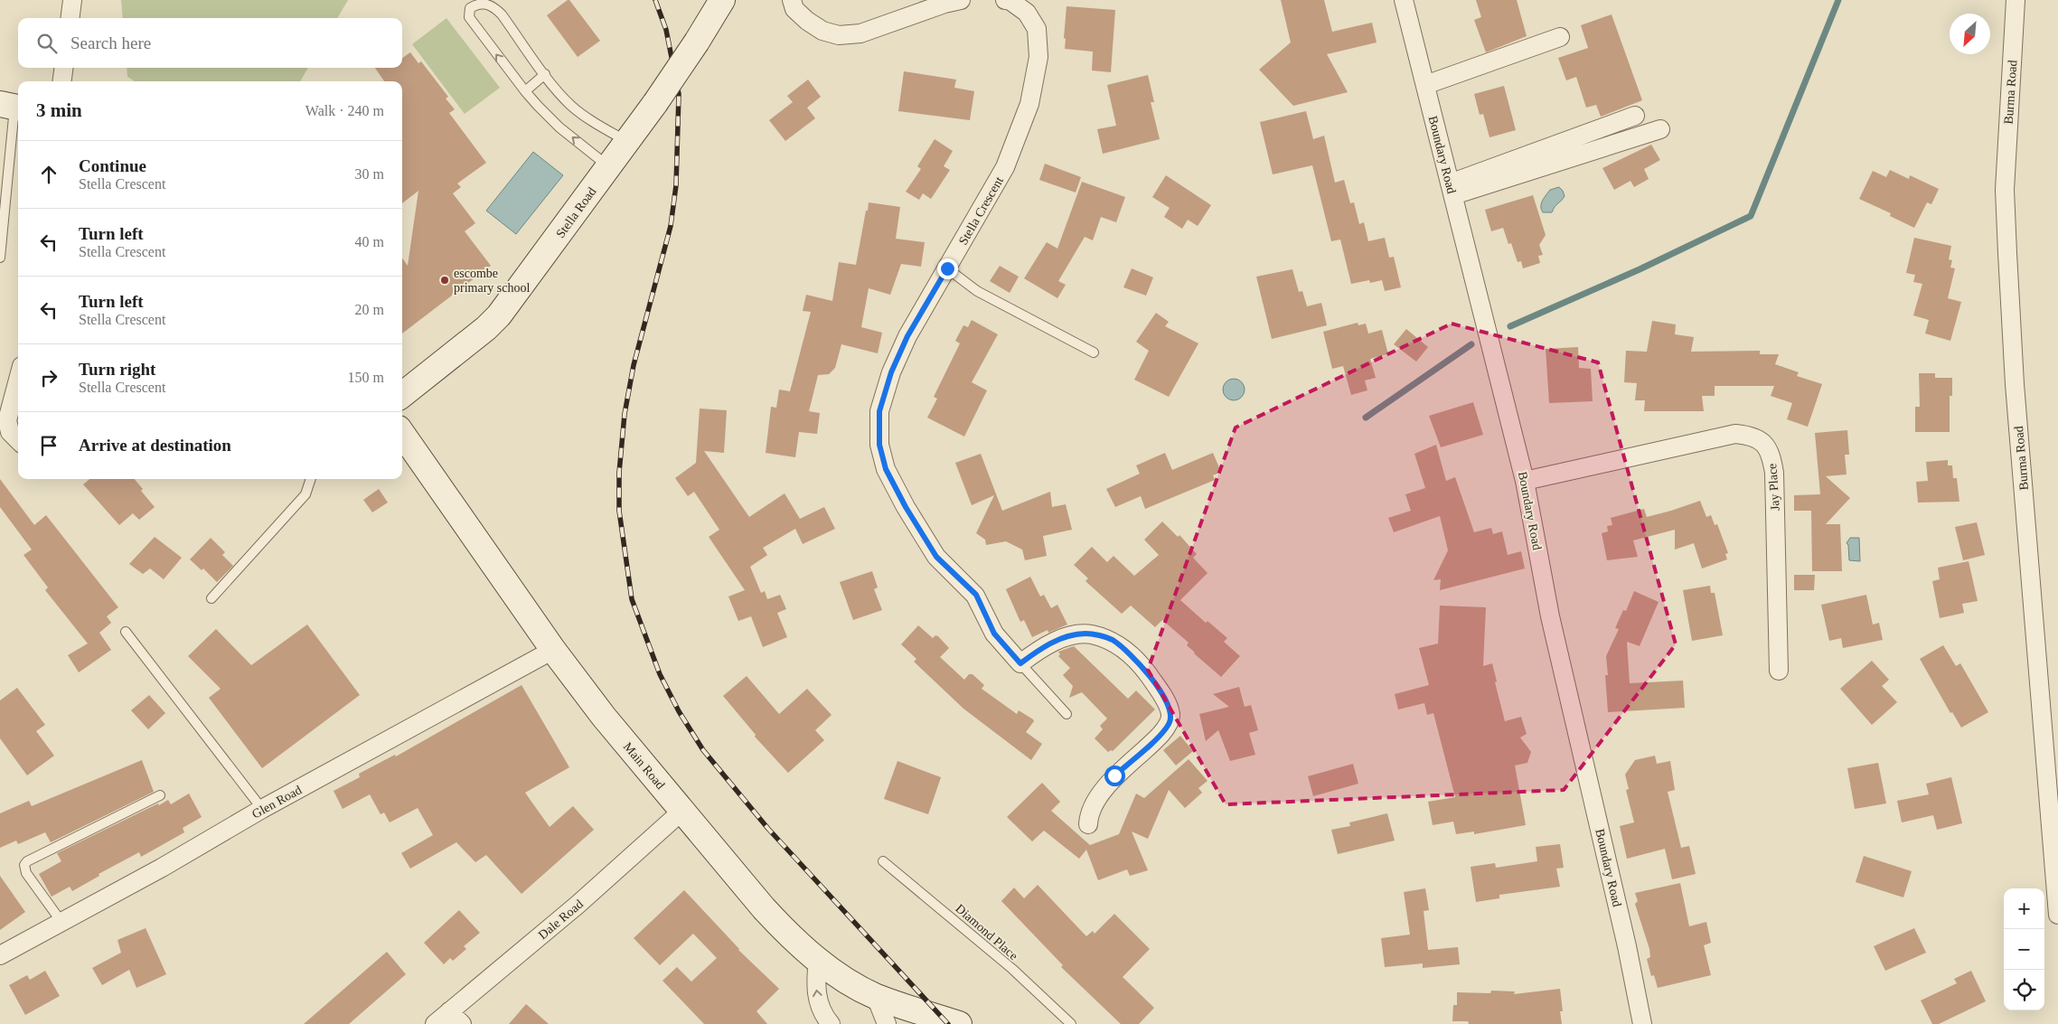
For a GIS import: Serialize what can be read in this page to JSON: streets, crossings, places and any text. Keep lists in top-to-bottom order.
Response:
{
  "streets": {
    "main road": ["Stella Road", "Main Road"],
    "street": [
      "Burma Road",
      "Boundary Road",
      "Stella Crescent",
      "Jay Place",
      "Glen Road",
      "Dale Road"
    ],
    "lane": ["Diamond Place"]
  },
  "crossings": [
    ["Boundary Road", "Jay Place"],
    ["Main Road", "Glen Road"],
    ["Main Road", "Dale Road"]
  ],
  "places": ["escombe primary school"],
  "north": "bottom left",
  "page": {
    "search": "Search here",
    "heading": ["3 min", "Walk · 240 m"],
    "list": [
      ["Continue", "Stella Crescent", "30 m"],
      ["Turn left", "Stella Crescent", "40 m"],
      ["Turn left", "Stella Crescent", "20 m"],
      ["Turn right", "Stella Crescent", "150 m"],
      "Arrive at destination"
    ],
    "map_buttons": ["+", "−"]
  }
}
